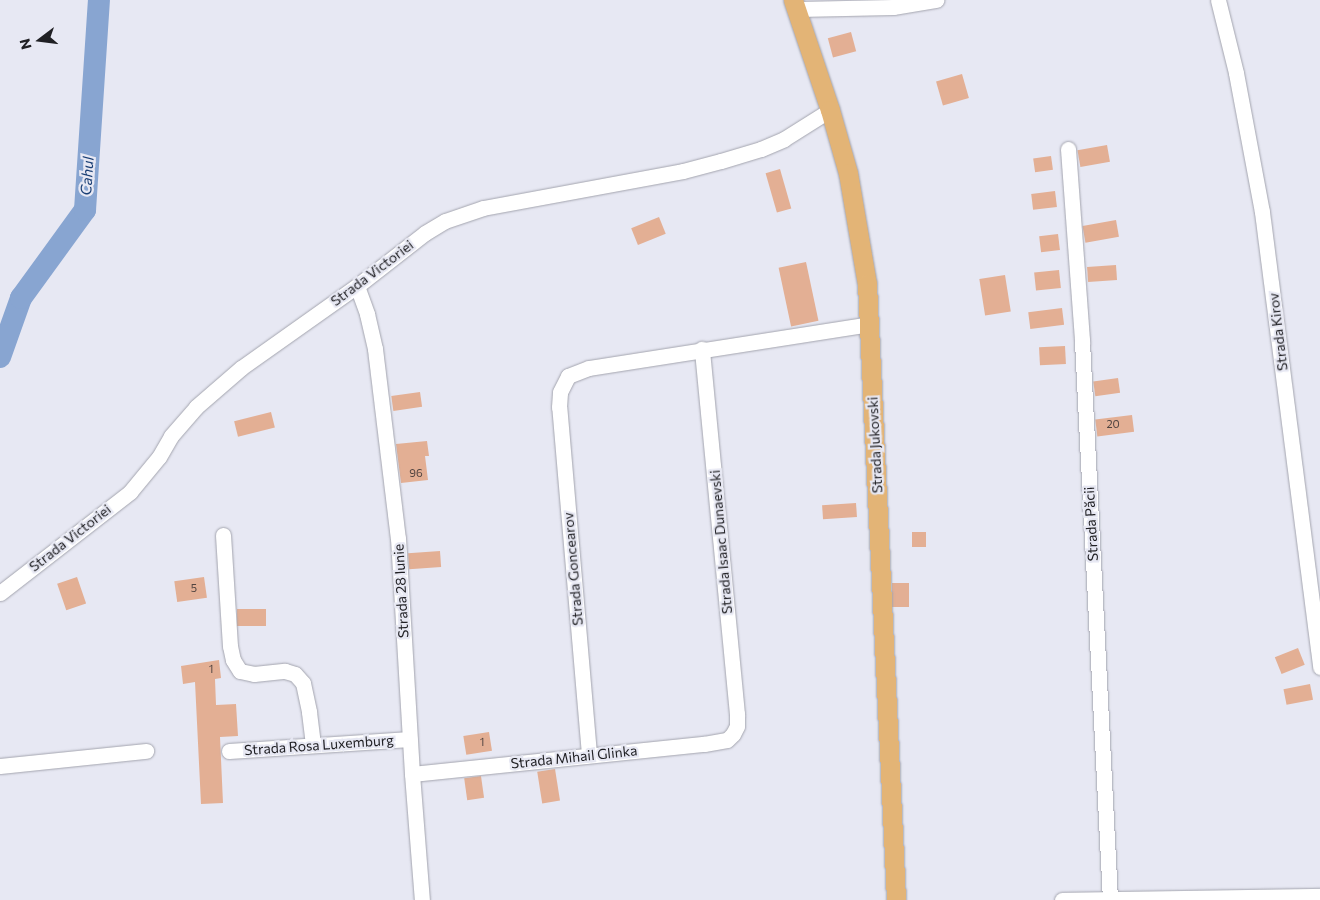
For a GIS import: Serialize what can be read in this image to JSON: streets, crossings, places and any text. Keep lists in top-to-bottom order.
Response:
{
  "streets": {
    "main road": ["Strada Jukovski"],
    "street": [
      "Strada Victoriei",
      "Strada Kirov",
      "Strada Păcii",
      "Strada Isaac Dunaevski",
      "Strada Goncearov",
      "Strada 28 Iunie",
      "Strada Rosa Luxemburg",
      "Strada Mihail Glinka"
    ]
  },
  "crossings": [
    ["Strada Victoriei", "Strada Jukovski"],
    ["Strada Victoriei", "Strada 28 Iunie"],
    ["Strada Isaac Dunaevski", "Strada Goncearov"],
    ["Strada Isaac Dunaevski", "Strada Mihail Glinka"],
    ["Strada Goncearov", "Strada Mihail Glinka"],
    ["Strada 28 Iunie", "Strada Rosa Luxemburg"],
    ["Strada 28 Iunie", "Strada Mihail Glinka"]
  ],
  "water": ["Cahul"],
  "house_numbers": [
    "20",
    "96",
    "5",
    "1",
    "1"
  ],
  "north": "left"
}
